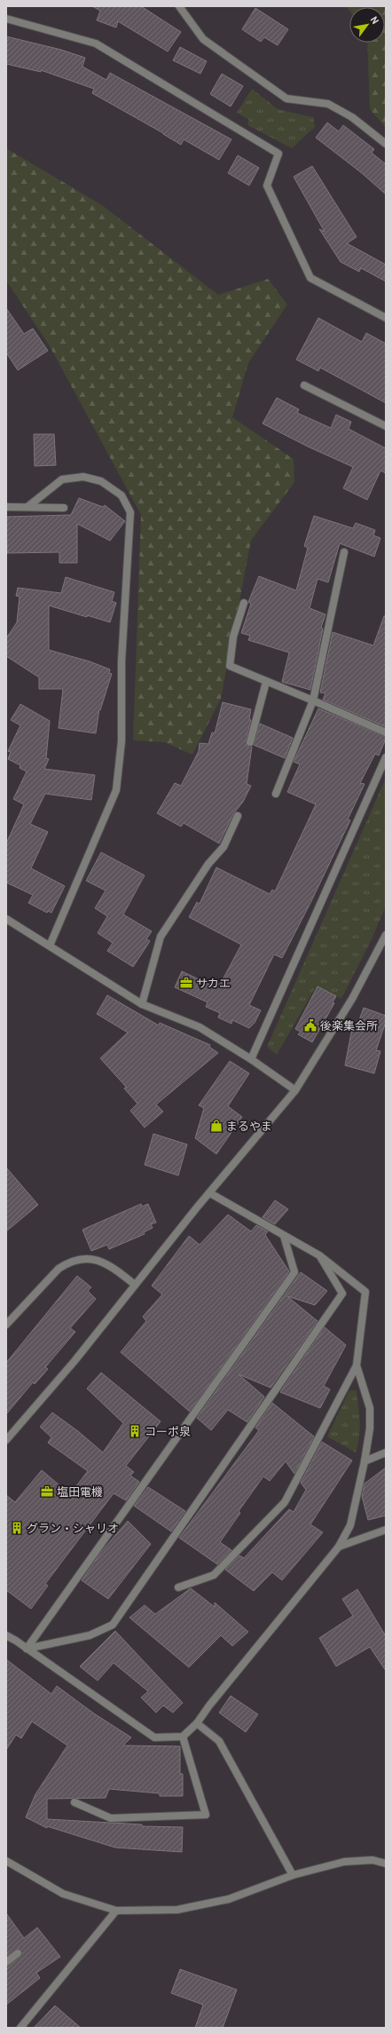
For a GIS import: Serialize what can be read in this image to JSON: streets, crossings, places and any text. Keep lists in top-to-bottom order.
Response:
{
  "places": {
    "office": ["サカエ", "塩田電機"],
    "public building": ["後楽集会所"],
    "shop": ["まるやま"],
    "building": ["コーポ泉", "グラン・シャリオ"]
  },
  "north": "top right"
}
